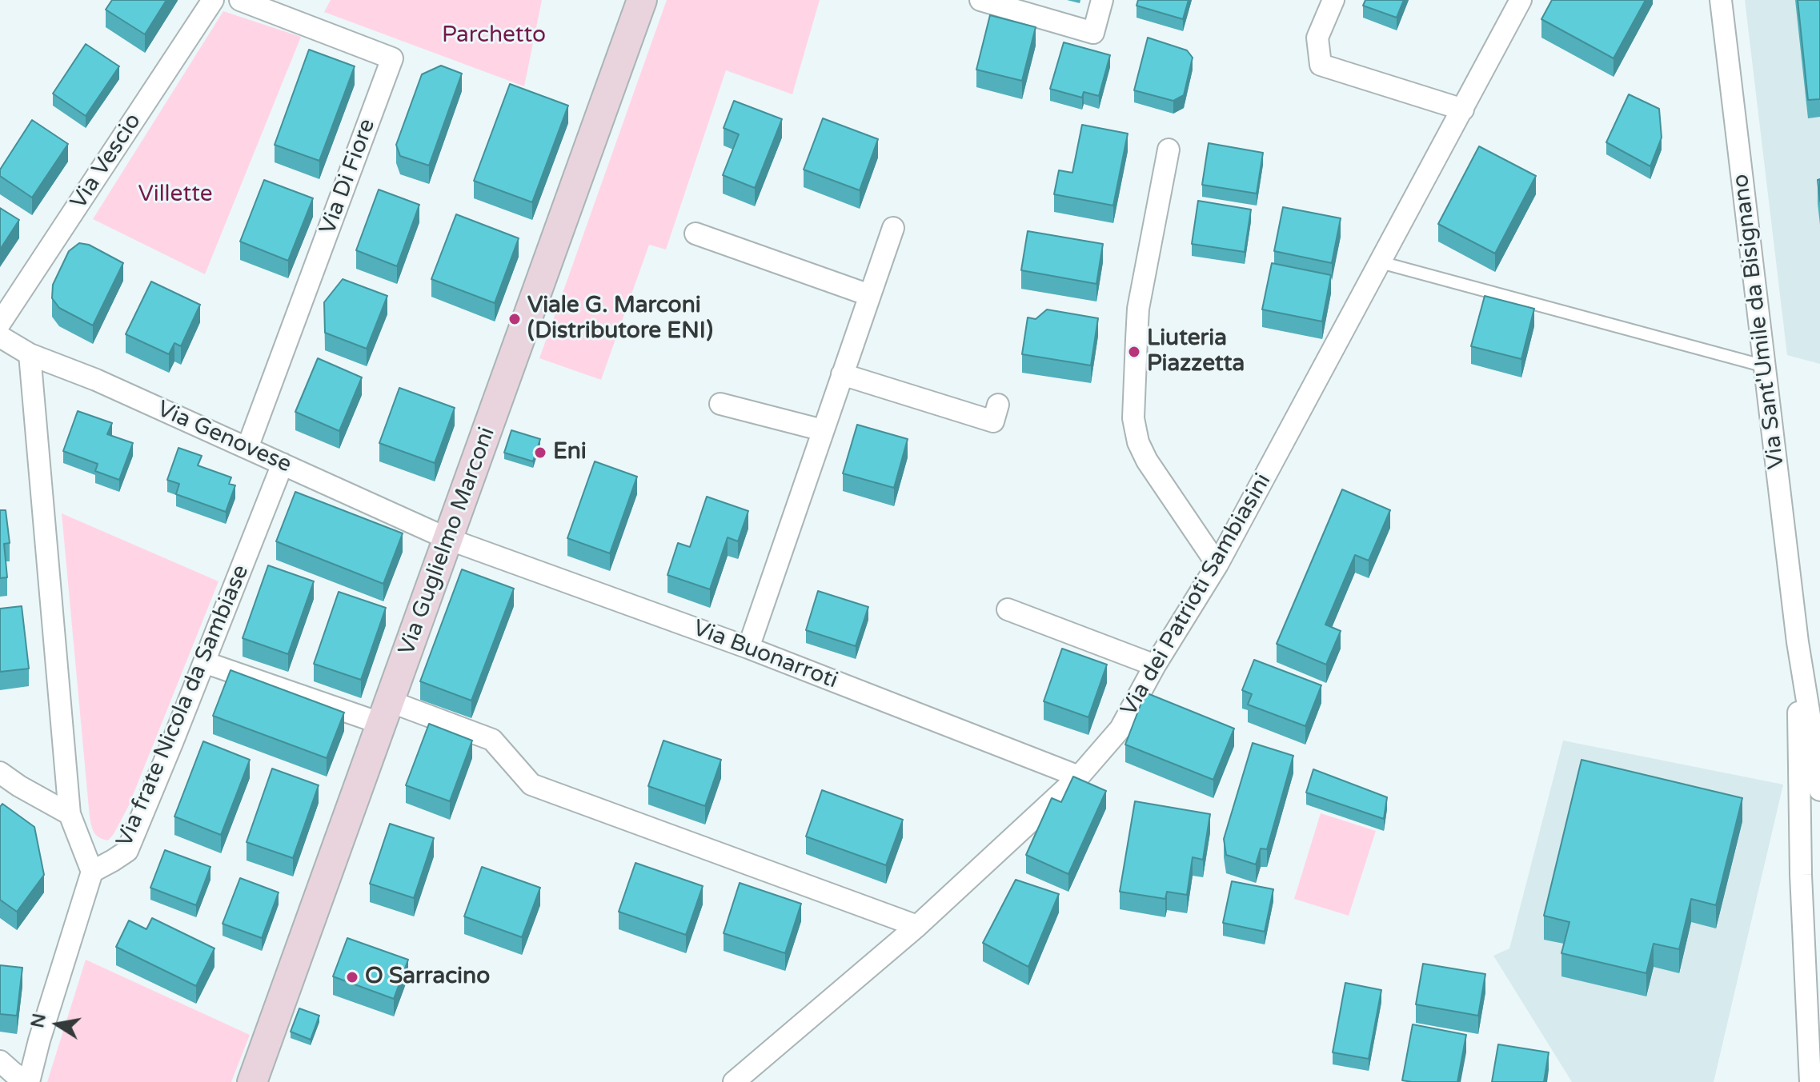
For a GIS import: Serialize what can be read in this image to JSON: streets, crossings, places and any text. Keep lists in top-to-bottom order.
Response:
{
  "streets": {
    "main road": ["Via Guglielmo Marconi"],
    "street": [
      "Via Vescio",
      "Via Di Fiore",
      "Via Sant'Umile da Bisignano",
      "Via Genovese",
      "Via dei Patrioti Sambiasini",
      "Via Buonarroti",
      "Via frate Nicola da Sambiase"
    ]
  },
  "crossings": [
    ["Via Di Fiore", "Via Genovese"],
    ["Via Genovese", "Via Guglielmo Marconi"],
    ["Via Genovese", "Via Buonarroti"],
    ["Via Genovese", "Via frate Nicola da Sambiase"],
    ["Via Guglielmo Marconi", "Via Buonarroti"],
    ["Via dei Patrioti Sambiasini", "Via Buonarroti"]
  ],
  "parks": ["Parchetto", "Villette"],
  "places": [
    "Viale G. Marconi (Distributore ENI)",
    "Liuteria Piazzetta",
    "Eni",
    "O Sarracino"
  ],
  "north": "left"
}
